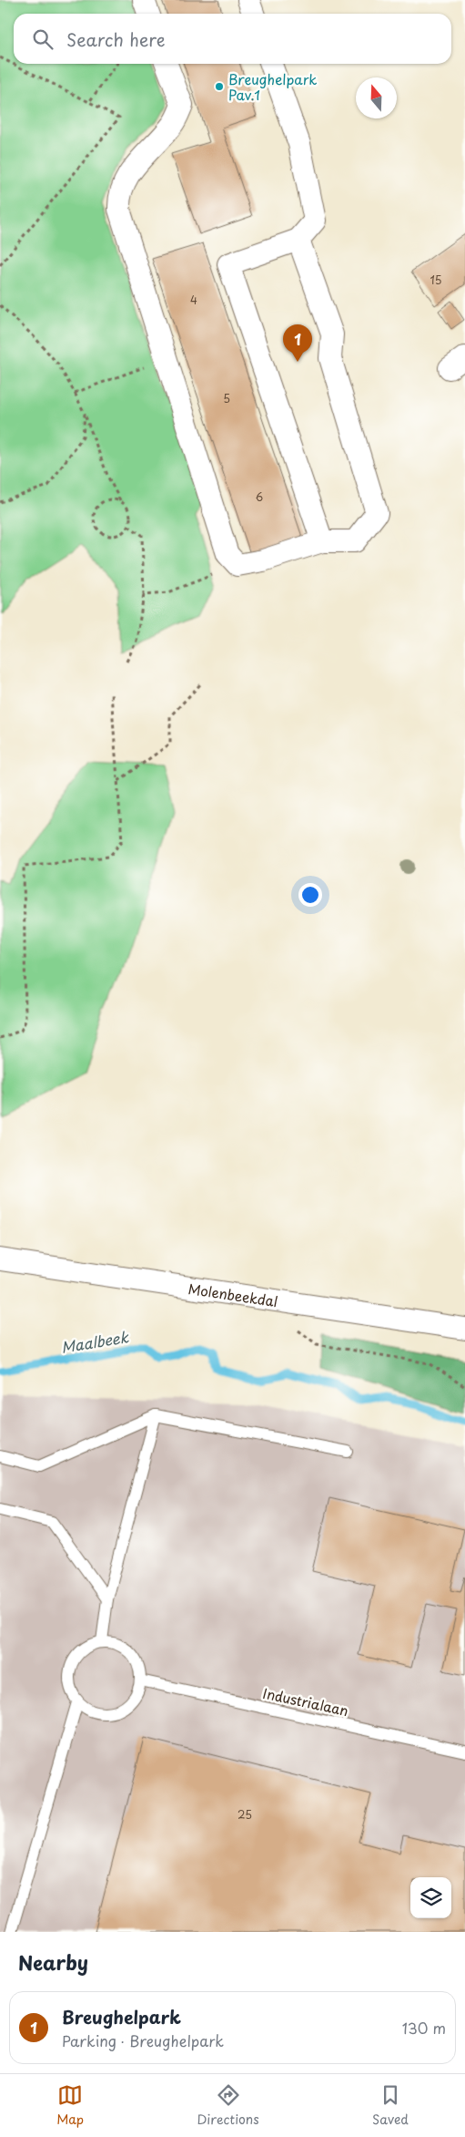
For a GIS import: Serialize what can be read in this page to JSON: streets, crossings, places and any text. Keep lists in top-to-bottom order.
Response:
{
  "streets": {
    "street": ["Molenbeekdal"],
    "lane": ["Industrialaan"]
  },
  "water": ["Maalbeek"],
  "places": ["Breughelpark Pav.1"],
  "house_numbers": [
    "15",
    "4",
    "5",
    "6",
    "25"
  ],
  "north": "top",
  "page": {
    "search": "Search here",
    "pins": "1",
    "heading": "Nearby",
    "list": [
      {
        "mark": "1",
        "name": "Breughelpark",
        "note": "Parking · Breughelpark",
        "value": "130 m"
      }
    ],
    "nav": ["Map", "Directions", "Saved"]
  }
}
